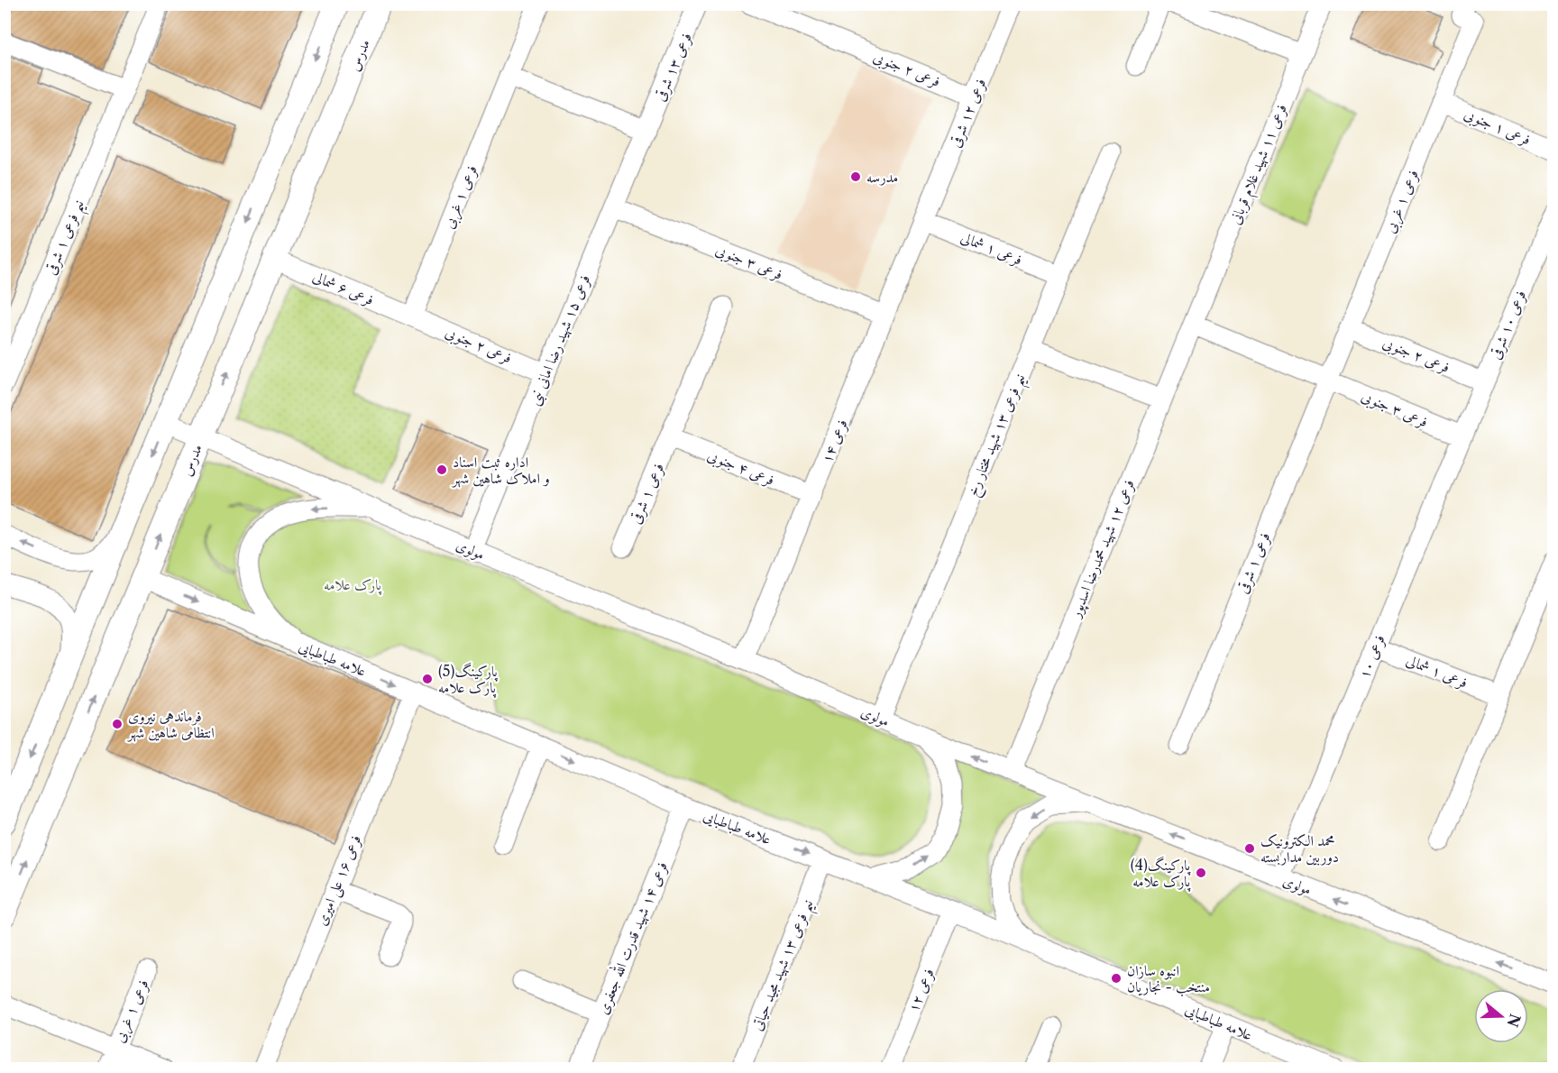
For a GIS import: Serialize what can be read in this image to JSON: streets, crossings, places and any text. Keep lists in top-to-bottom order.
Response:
{
  "streets": {
    "main road": ["مدرس"],
    "street": [
      "فرعی ۱۳ شرقی",
      "فرعی ۲ جنوبی",
      "فرعی ۱۲ شرقی",
      "فرعی ۱ جنوبی",
      "فرعی ۱۱ شهید غلام قربانی",
      "فرعی ۱ غربی",
      "نیم فرعی ۱ شرقی",
      "فرعی ۱ شمالی",
      "فرعی ۳ جنوبی",
      "فرعی ۶ شمالی",
      "فرعی ۱۰ شرقی",
      "فرعی ۱۵ شهید رضا امانی نبی",
      "نیم فرعی ۱۳ شهید مختار رخ",
      "فرعی ۱۴",
      "فرعی ۴ جنوبی",
      "فرعی ۱ شرقی",
      "فرعی ۱۲ شهید محمدرضا اسدپور",
      "مولوی",
      "فرعی ۱۰",
      "علامه طباطبایی",
      "فرعی ۱۶ علی امیری",
      "فرعی ۱۴ شهید قدرت الله جعفری",
      "نیم فرعی ۱۳ شهید مجید حیاتی",
      "فرعی ۱۲"
    ]
  },
  "crossings": [
    ["مدرس", "فرعی ۶ شمالی"],
    ["مدرس", "مولوی"],
    ["مدرس", "علامه طباطبایی"],
    ["فرعی ۱۳ شرقی", "فرعی ۱۵ شهید رضا امانی نبی"],
    ["فرعی ۲ جنوبی", "فرعی ۱۲ شرقی"],
    ["فرعی ۲ جنوبی", "فرعی ۱ غربی"],
    ["فرعی ۲ جنوبی", "فرعی ۶ شمالی"],
    ["فرعی ۲ جنوبی", "فرعی ۱۰ شرقی"],
    ["فرعی ۲ جنوبی", "فرعی ۱۵ شهید رضا امانی نبی"],
    ["فرعی ۱۲ شرقی", "فرعی ۱ شمالی"],
    ["فرعی ۱۲ شرقی", "فرعی ۱۴"],
    ["فرعی ۱ جنوبی", "فرعی ۱ غربی"],
    ["فرعی ۱۱ شهید غلام قربانی", "فرعی ۱۲ شهید محمدرضا اسدپور"],
    ["فرعی ۱ غربی", "فرعی ۳ جنوبی"],
    ["فرعی ۱ غربی", "فرعی ۶ شمالی"],
    ["فرعی ۱ غربی", "فرعی ۱ شرقی"],
    ["فرعی ۱ شمالی", "نیم فرعی ۱۳ شهید مختار رخ"],
    ["فرعی ۱ شمالی", "فرعی ۱۴"],
    ["فرعی ۱ شمالی", "فرعی ۱۰"],
    ["فرعی ۳ جنوبی", "فرعی ۱۰ شرقی"],
    ["فرعی ۳ جنوبی", "فرعی ۱۵ شهید رضا امانی نبی"],
    ["فرعی ۳ جنوبی", "فرعی ۱۴"],
    ["فرعی ۳ جنوبی", "فرعی ۱ شرقی"],
    ["فرعی ۳ جنوبی", "فرعی ۱۰"],
    ["فرعی ۱۰ شرقی", "فرعی ۱۰"],
    ["فرعی ۱۵ شهید رضا امانی نبی", "مولوی"],
    ["نیم فرعی ۱۳ شهید مختار رخ", "مولوی"],
    ["فرعی ۱۴", "فرعی ۴ جنوبی"],
    ["فرعی ۱۴", "مولوی"],
    ["فرعی ۴ جنوبی", "فرعی ۱ شرقی"],
    ["فرعی ۱۲ شهید محمدرضا اسدپور", "مولوی"],
    ["مولوی", "فرعی ۱۰"],
    ["علامه طباطبایی", "فرعی ۱۶ علی امیری"],
    ["علامه طباطبایی", "فرعی ۱۴ شهید قدرت الله جعفری"],
    ["علامه طباطبایی", "نیم فرعی ۱۳ شهید مجید حیاتی"],
    ["علامه طباطبایی", "فرعی ۱۲"]
  ],
  "one_way": ["مولوی", "علامه طباطبایی"],
  "parks": ["پارک علامه"],
  "places": [
    "مدرسه",
    "اداره ثبت اسناد و املاک شاهین شهر",
    "پارکینگ(5) پارک علامه",
    "فرماندهی نیروی انتظامی شاهین شهر",
    "محمد الکترونیک دوربین مداربسته",
    "پارکینگ(4) پارک علامه",
    "انبوه سازان منتخب - نجاریان"
  ],
  "north": "right"
}
